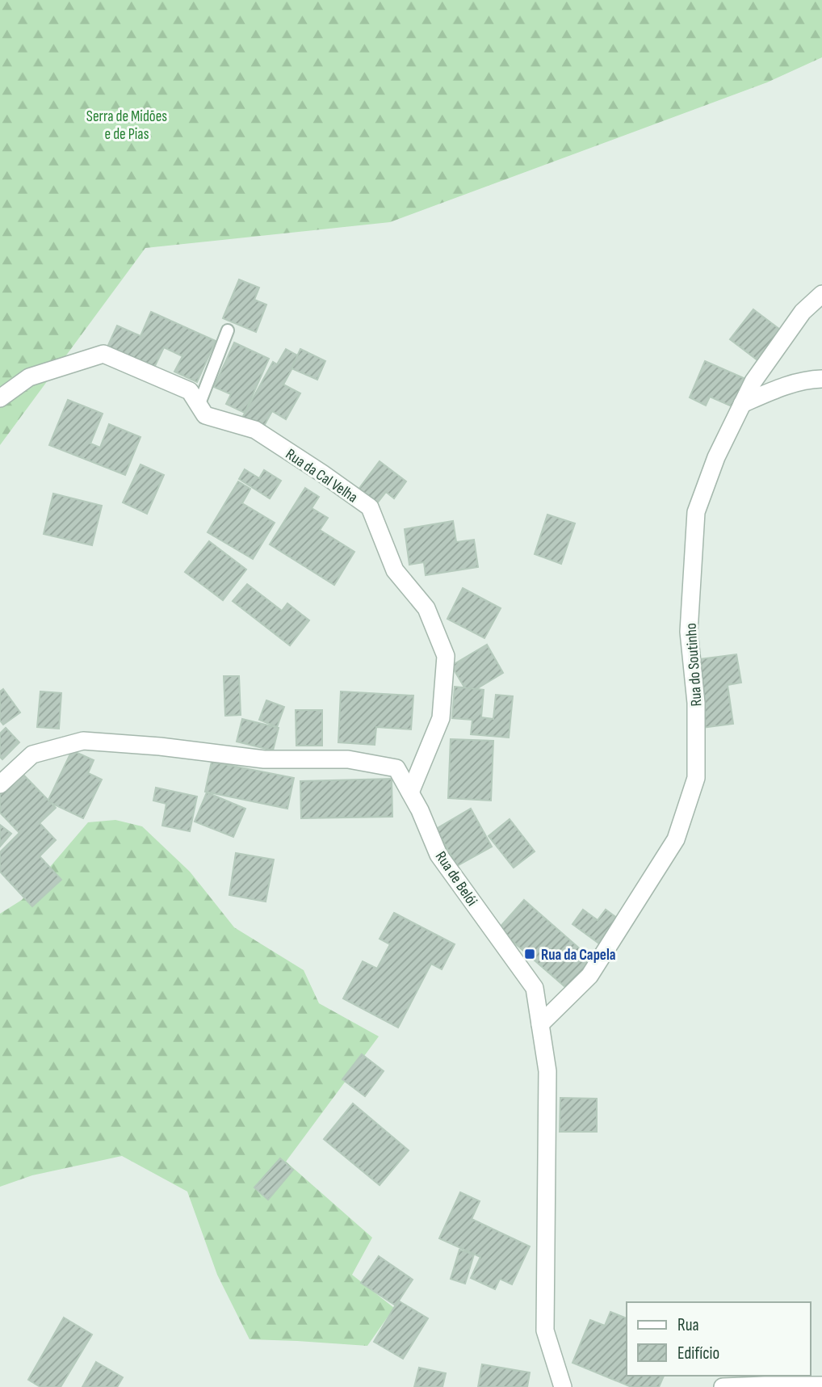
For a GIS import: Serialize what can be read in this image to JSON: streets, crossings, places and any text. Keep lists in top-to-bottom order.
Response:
{
  "streets": {
    "street": ["Rua da Cal Velha", "Rua do Soutinho", "Rua de Belói"]
  },
  "crossings": [
    ["Rua da Cal Velha", "Rua de Belói"],
    ["Rua do Soutinho", "Rua de Belói"]
  ],
  "parks": ["Serra de Midões e de Pias"],
  "places": {
    "transit": ["Rua da Capela"]
  },
  "legend": ["Rua", "Edifício"]
}
